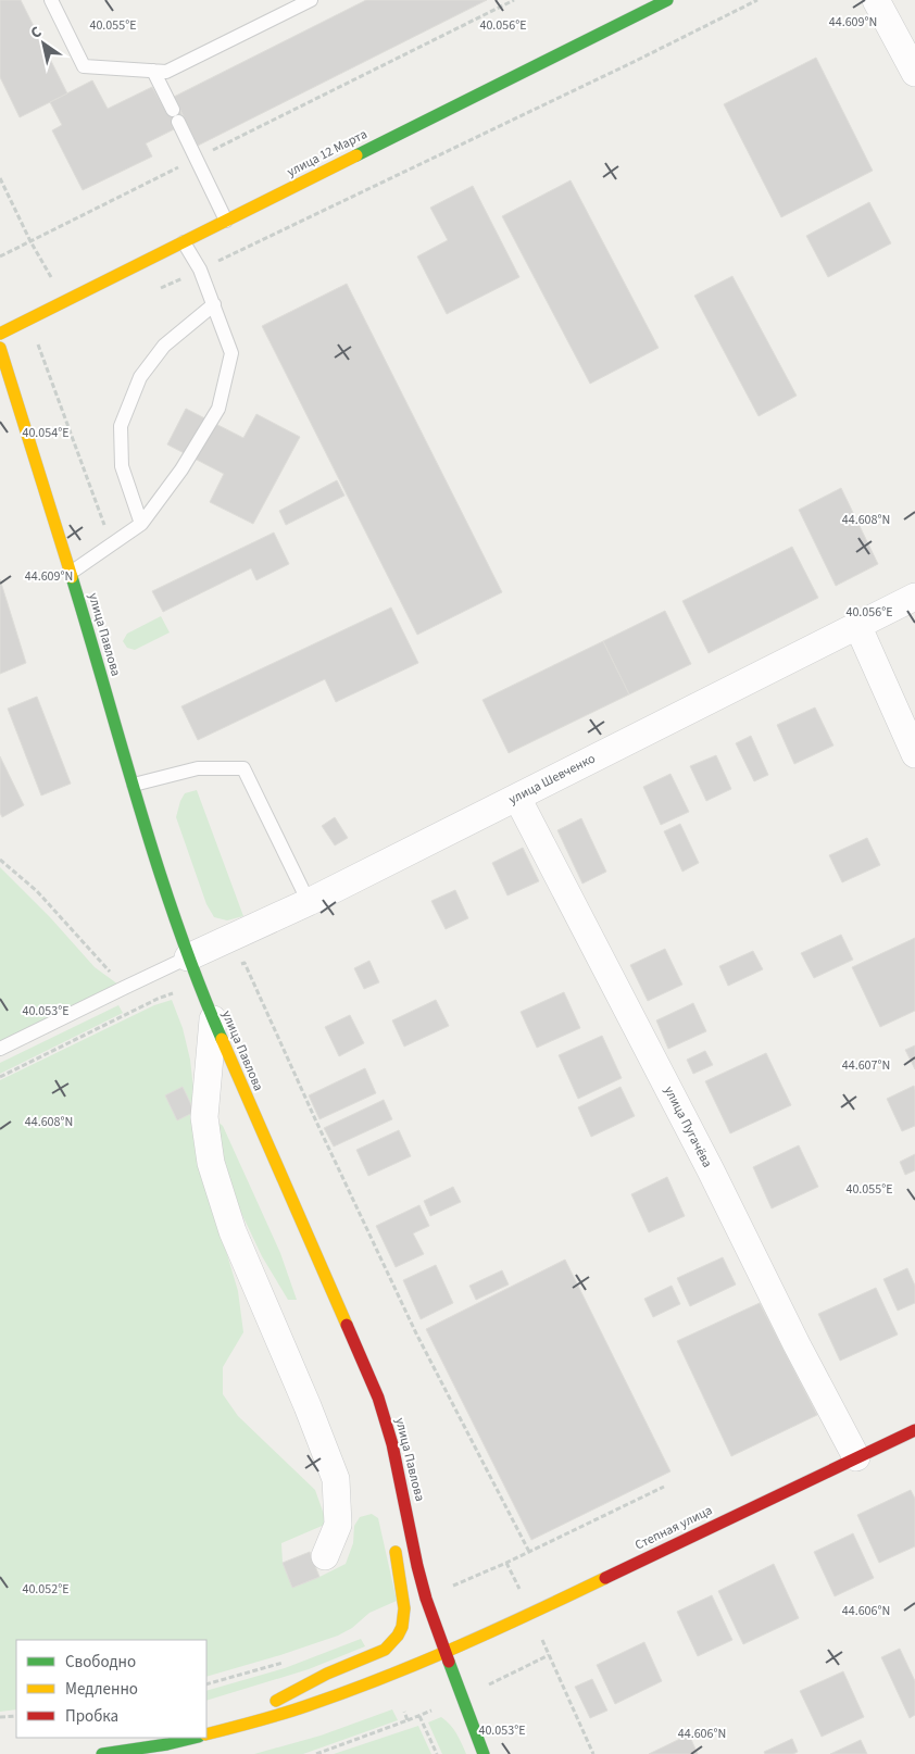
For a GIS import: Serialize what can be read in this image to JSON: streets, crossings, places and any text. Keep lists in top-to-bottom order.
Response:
{
  "streets": {
    "main road": ["улица 12 Марта", "улица Павлова", "Степная улица"],
    "street": ["улица Шевченко", "улица Пугачёва"]
  },
  "crossings": [
    ["улица Павлова", "улица Шевченко"],
    ["улица Павлова", "Степная улица"],
    ["улица Шевченко", "улица Пугачёва"],
    ["улица Пугачёва", "Степная улица"]
  ],
  "legend": ["Свободно", "Медленно", "Пробка"],
  "north": "top left",
  "coordinates": [
    "44.609°N",
    "40.055°E",
    "40.056°E",
    "40.054°E",
    "44.608°N",
    "40.053°E",
    "44.607°N",
    "40.052°E",
    "44.606°N"
  ]
}
